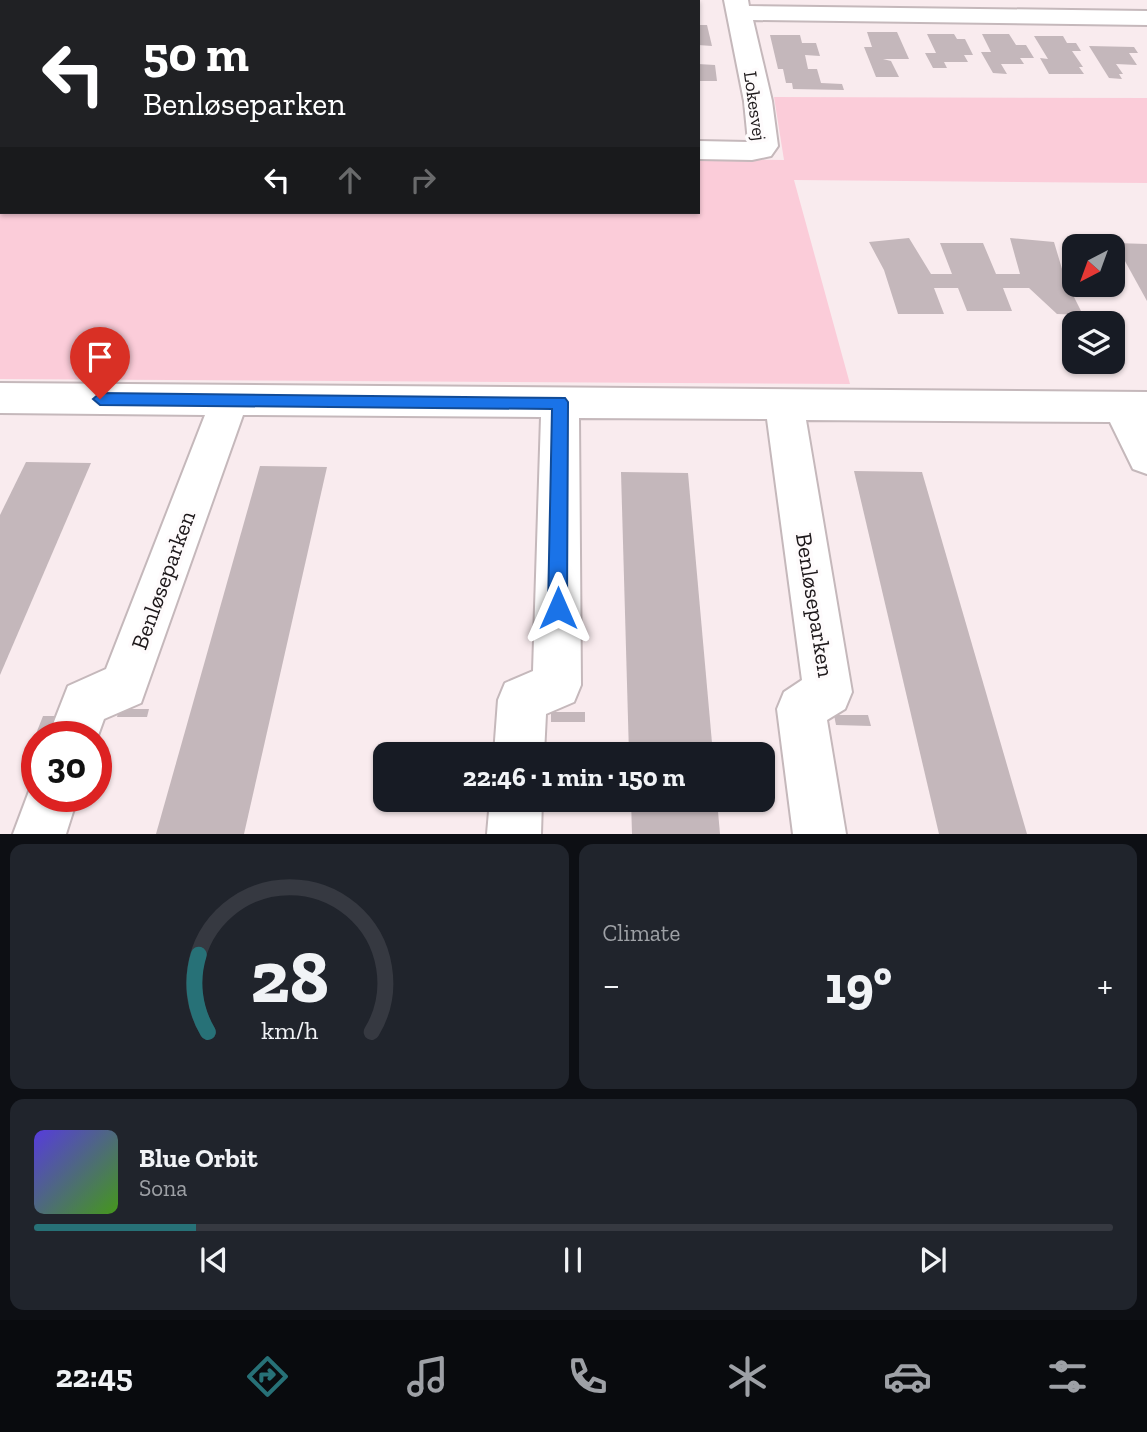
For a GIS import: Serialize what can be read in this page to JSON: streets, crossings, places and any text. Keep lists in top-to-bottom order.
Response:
{
  "streets": {
    "street": ["Lokesvej", "Benløseparken"]
  },
  "north": "bottom left",
  "page": {
    "turn": ["50 m", "Benløseparken"],
    "limit": "30",
    "trip": "22:46 · 1 min · 150 m",
    "tile": "Climate",
    "heat": ["−", "19°", "+"],
    "song": ["Blue Orbit", "Sona"],
    "tabs": "22:45",
    "gauge": ["28", "km/h"]
  }
}
